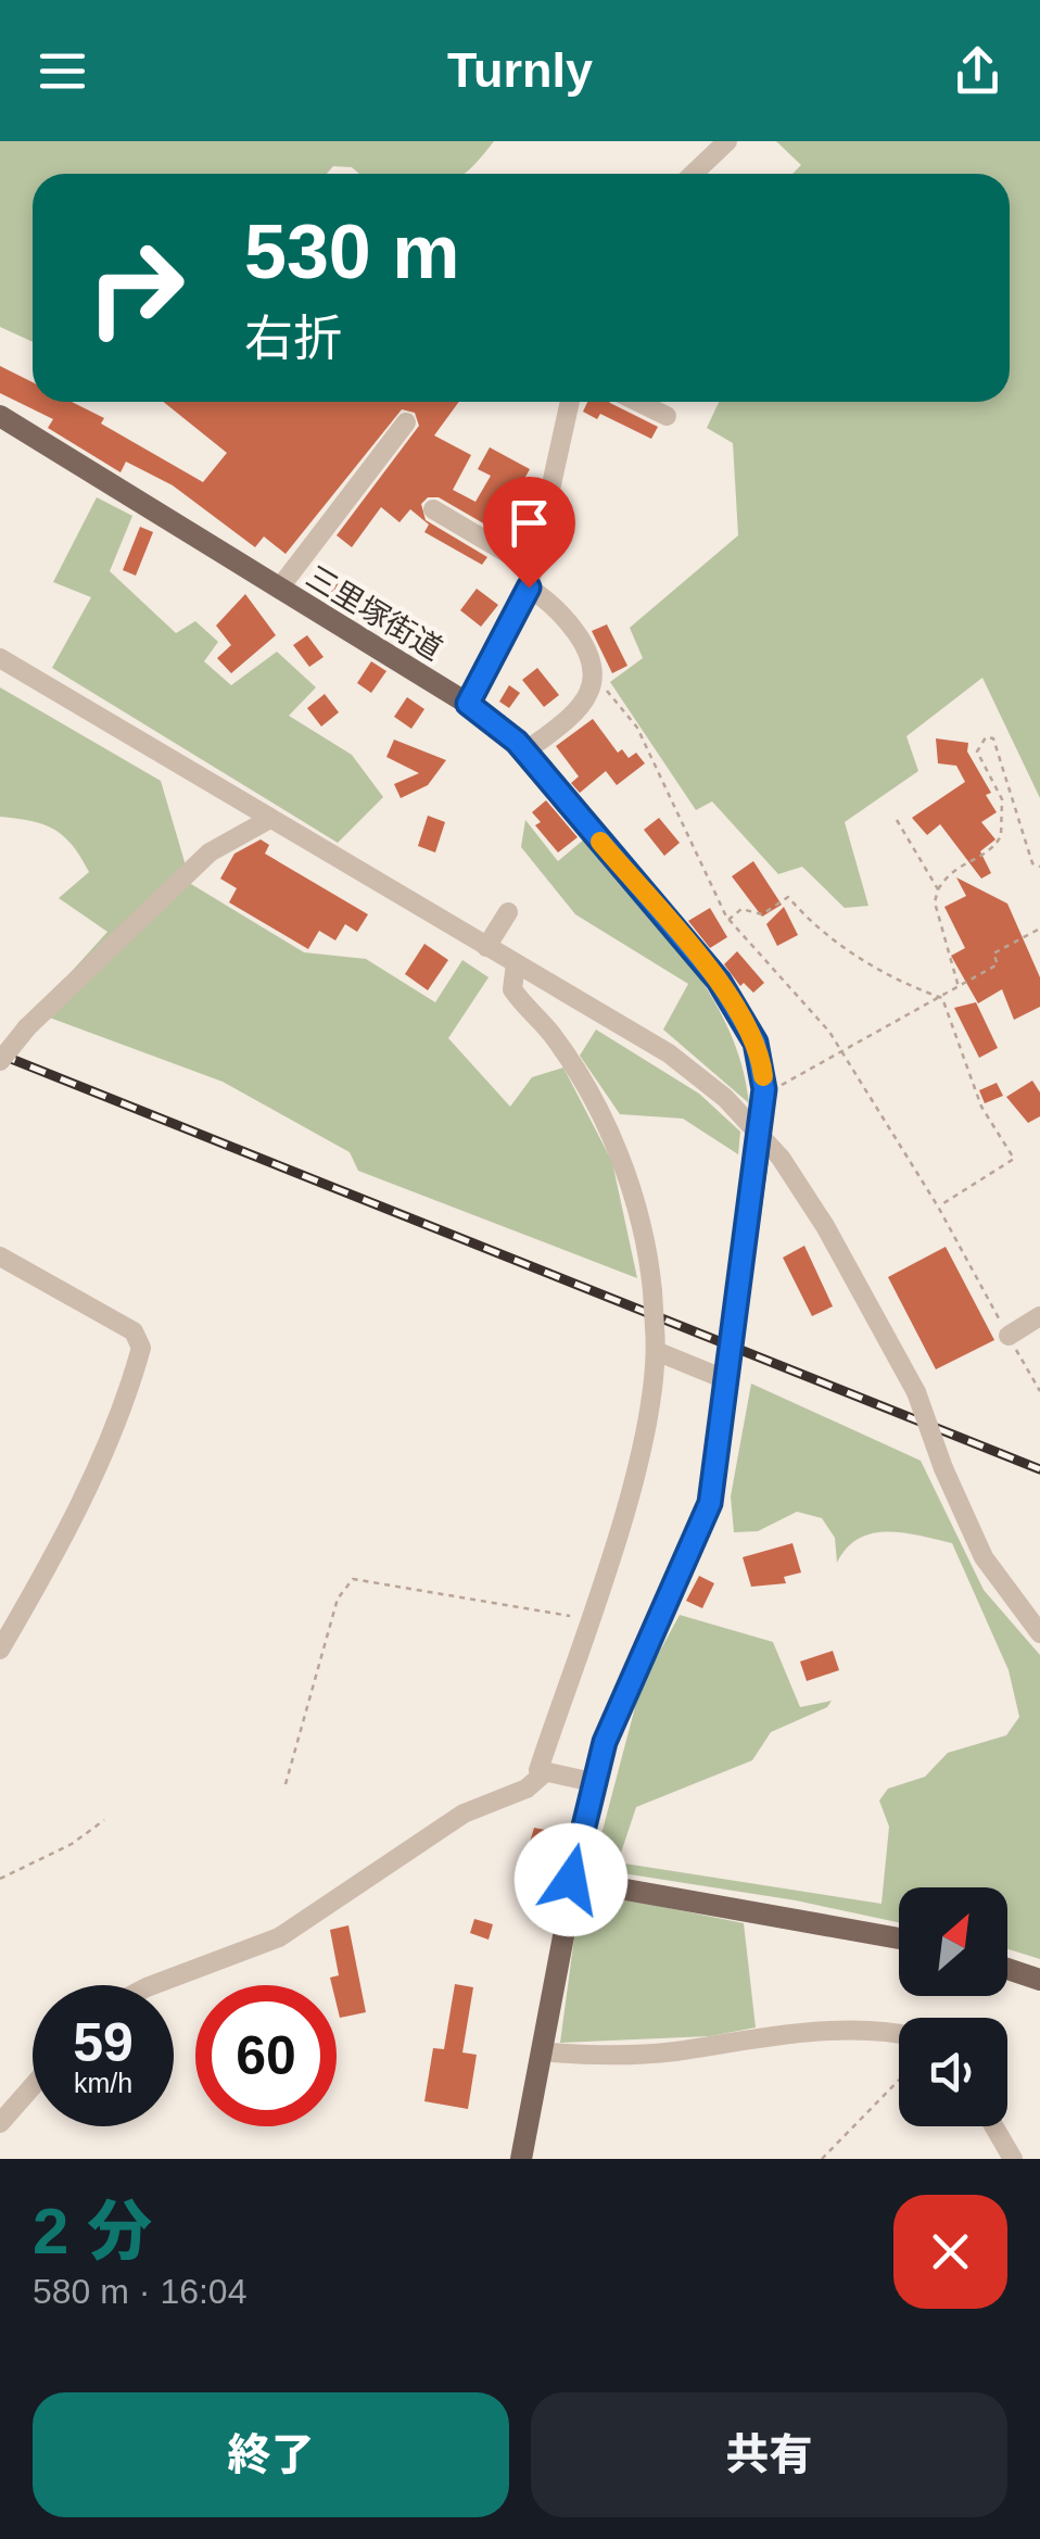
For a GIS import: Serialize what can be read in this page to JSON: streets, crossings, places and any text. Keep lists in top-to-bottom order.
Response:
{
  "streets": {
    "main road": ["三里塚街道"]
  },
  "north": "top right",
  "page": {
    "header": "Turnly",
    "turn": ["530 m", "右折"],
    "speed": "59 km/h",
    "limit": "60",
    "heading": ["2 分", "580 m · 16:04"],
    "buttons": ["終了", "共有"]
  }
}
